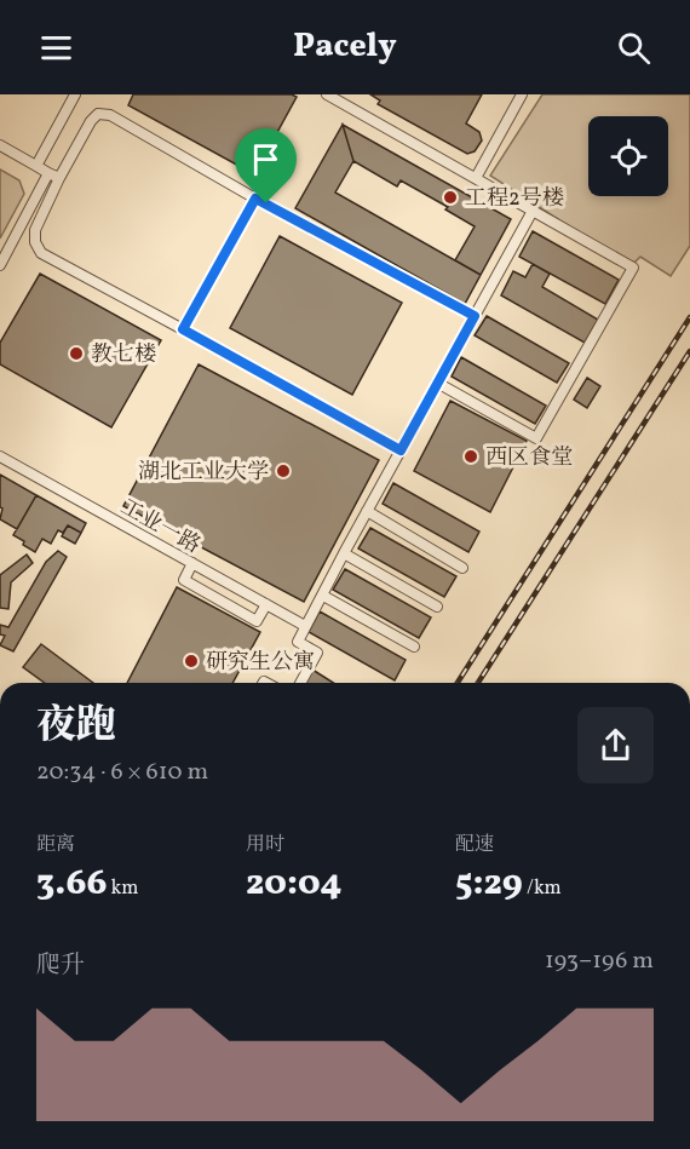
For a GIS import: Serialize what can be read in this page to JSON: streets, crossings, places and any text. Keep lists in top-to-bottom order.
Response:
{
  "streets": {
    "street": ["工业一路"]
  },
  "places": [
    "工程2号楼",
    "教七楼",
    "西区食堂",
    "湖北工业大学",
    "研究生公寓"
  ],
  "page": {
    "header": "Pacely",
    "heading": ["夜跑", "20:34 · 6 × 610 m"],
    "stats": [
      ["距离", "3.66 km"],
      ["用时", "20:04"],
      ["配速", "5:29 /km"]
    ],
    "chart": ["爬升", "193–196 m"]
  }
}
